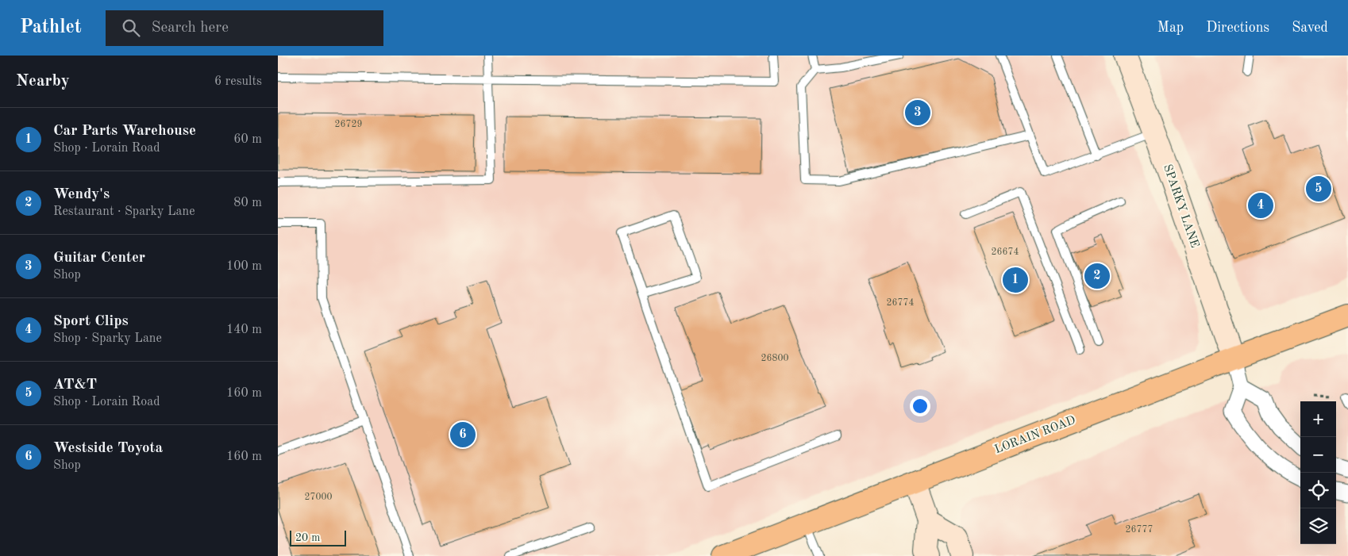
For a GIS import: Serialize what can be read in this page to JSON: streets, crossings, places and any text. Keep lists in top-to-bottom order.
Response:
{
  "streets": {
    "main road": ["LORAIN ROAD"],
    "street": ["SPARKY LANE"]
  },
  "crossings": [
    ["SPARKY LANE", "LORAIN ROAD"]
  ],
  "house_numbers": [
    "26729",
    "26674",
    "26774",
    "26800",
    "27000",
    "26777"
  ],
  "scale_bar": "20 m",
  "page": {
    "header": "Pathlet",
    "search": "Search here",
    "nav": ["Map", "Directions", "Saved"],
    "heading": ["Nearby", "6 results"],
    "pins": [
      "3",
      "5",
      "4",
      "2",
      "1",
      "6"
    ],
    "list": [
      {
        "mark": "1",
        "name": "Car Parts Warehouse",
        "note": "Shop · Lorain Road",
        "value": "60 m"
      },
      {
        "mark": "2",
        "name": "Wendy's",
        "note": "Restaurant · Sparky Lane",
        "value": "80 m"
      },
      {
        "mark": "3",
        "name": "Guitar Center",
        "note": "Shop",
        "value": "100 m"
      },
      {
        "mark": "4",
        "name": "Sport Clips",
        "note": "Shop · Sparky Lane",
        "value": "140 m"
      },
      {
        "mark": "5",
        "name": "AT&T",
        "note": "Shop · Lorain Road",
        "value": "160 m"
      },
      {
        "mark": "6",
        "name": "Westside Toyota",
        "note": "Shop",
        "value": "160 m"
      }
    ],
    "map_buttons": ["+", "−"],
    "scale": "20 m"
  }
}
